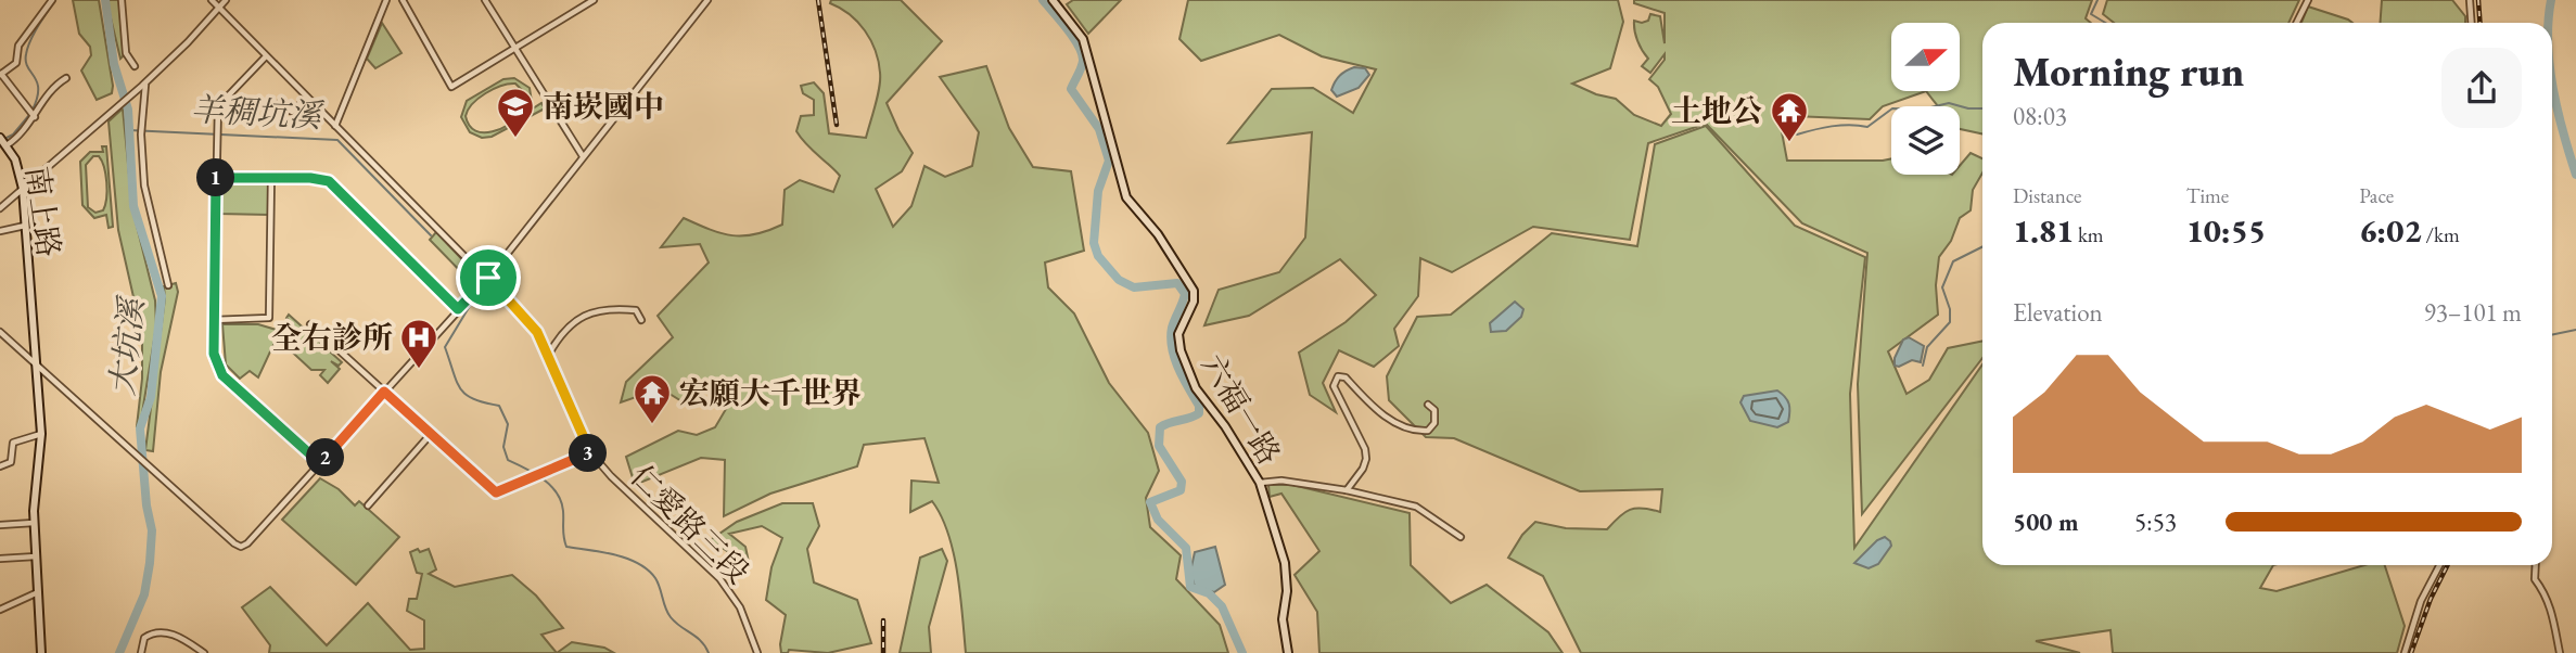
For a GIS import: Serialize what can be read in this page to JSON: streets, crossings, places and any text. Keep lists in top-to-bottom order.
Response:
{
  "streets": {
    "street": ["南上路", "六福一路", "仁愛路三段"]
  },
  "water": ["羊稠坑溪", "大坑溪"],
  "places": {
    "school or university": ["南崁國中"],
    "temple": ["土地公", "宏願大千世界"],
    "hospital": ["全右診所"]
  },
  "north": "right",
  "page": {
    "heading": ["Morning run", "08:03"],
    "stats": [
      ["Distance", "1.81 km"],
      ["Time", "10:55"],
      ["Pace", "6:02 /km"]
    ],
    "pins": ["1", "3", "2"],
    "chart": ["Elevation", "93–101 m"],
    "list": [
      {
        "name": "500 m",
        "note": "5:53"
      }
    ]
  }
}
